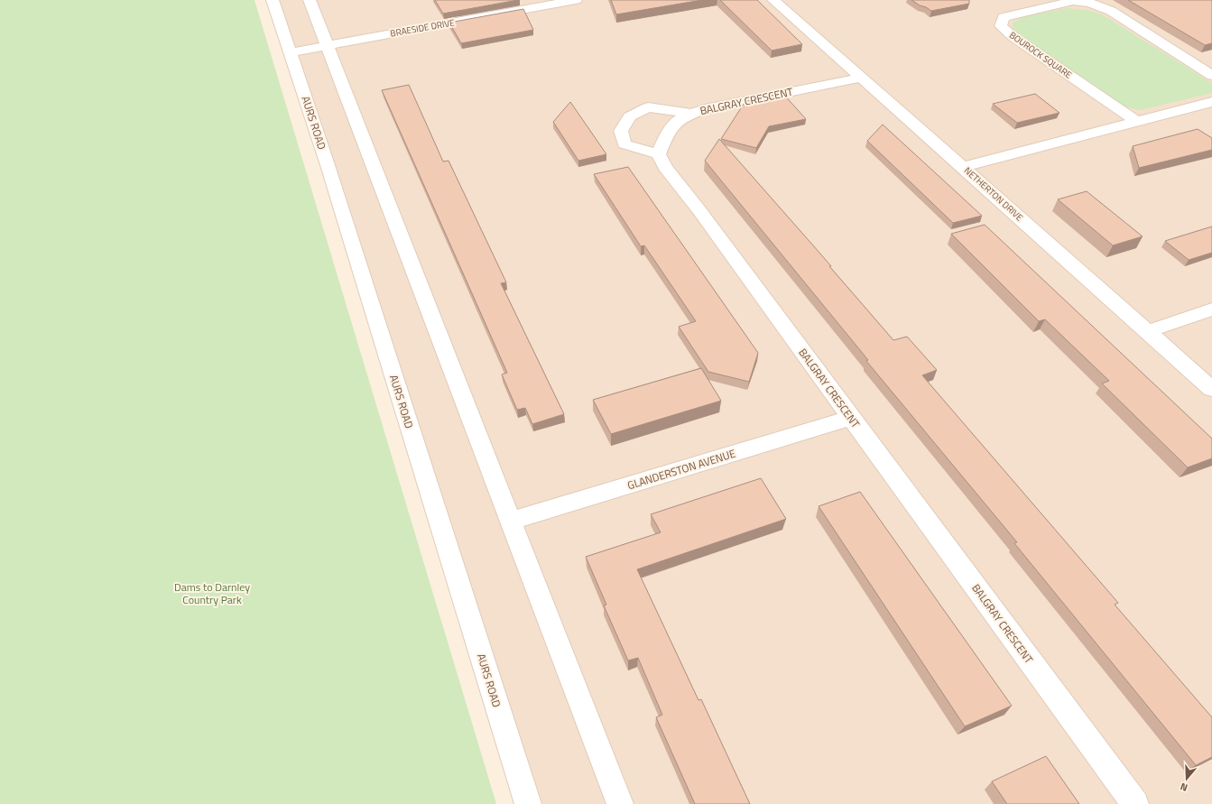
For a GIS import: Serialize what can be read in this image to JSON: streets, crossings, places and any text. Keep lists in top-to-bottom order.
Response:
{
  "streets": {
    "street": [
      "BRAESIDE DRIVE",
      "BOUROCK SQUARE",
      "BALGRAY CRESCENT",
      "AURS ROAD",
      "NETHERTON DRIVE",
      "GLANDERSTON AVENUE"
    ]
  },
  "crossings": [
    ["BRAESIDE DRIVE", "AURS ROAD"],
    ["BALGRAY CRESCENT", "NETHERTON DRIVE"],
    ["BALGRAY CRESCENT", "GLANDERSTON AVENUE"]
  ],
  "parks": ["Dams to Darnley Country Park"],
  "north": "bottom"
}
